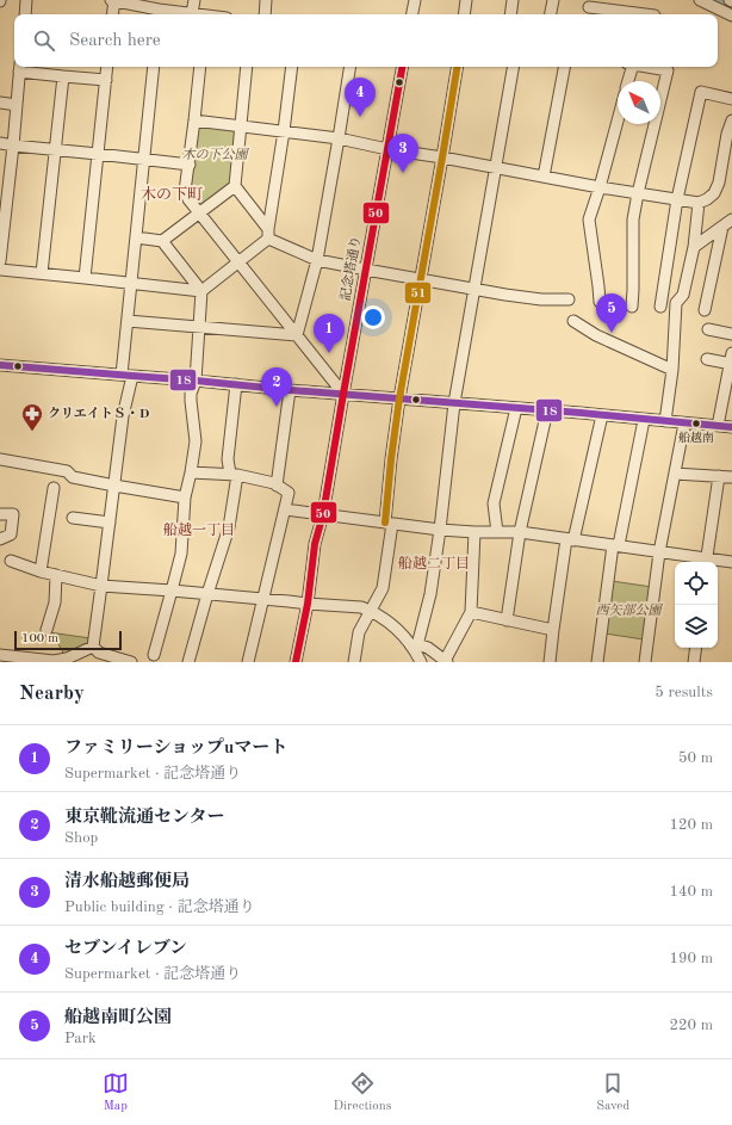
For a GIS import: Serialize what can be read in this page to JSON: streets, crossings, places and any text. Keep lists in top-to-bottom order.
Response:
{
  "streets": {
    "street": ["記念塔通り"]
  },
  "districts": ["木の下町", "船越一丁目", "船越二丁目"],
  "parks": ["木の下公園", "西矢部公園"],
  "places": {
    "other": ["船越南"],
    "pharmacy": ["クリエイトＳ・D"]
  },
  "lines": ["transit line 51", "transit line 50", "transit line 18"],
  "scale_bar": "100 m",
  "north": "top left",
  "page": {
    "search": "Search here",
    "pins": [
      "4",
      "3",
      "5",
      "1",
      "2"
    ],
    "scale": "100 m",
    "heading": ["Nearby", "5 results"],
    "list": [
      {
        "mark": "1",
        "name": "ファミリーショップuマート",
        "note": "Supermarket · 記念塔通り",
        "value": "50 m"
      },
      {
        "mark": "2",
        "name": "東京靴流通センター",
        "note": "Shop",
        "value": "120 m"
      },
      {
        "mark": "3",
        "name": "清水船越郵便局",
        "note": "Public building · 記念塔通り",
        "value": "140 m"
      },
      {
        "mark": "4",
        "name": "セブンイレブン",
        "note": "Supermarket · 記念塔通り",
        "value": "190 m"
      },
      {
        "mark": "5",
        "name": "船越南町公園",
        "note": "Park",
        "value": "220 m"
      }
    ],
    "nav": ["Map", "Directions", "Saved"]
  }
}
